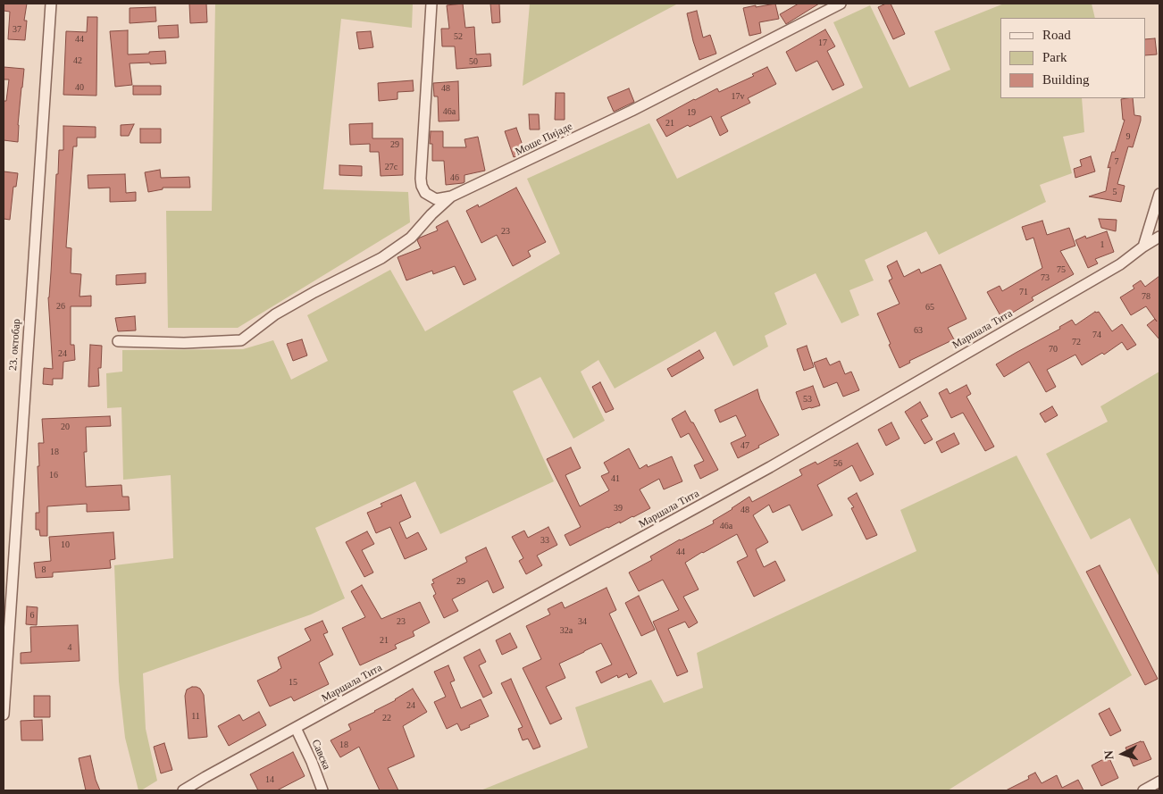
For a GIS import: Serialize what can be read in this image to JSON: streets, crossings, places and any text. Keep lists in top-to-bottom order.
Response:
{
  "streets": {
    "street": [
      "Моше Пијаде",
      "Маршала Тита",
      "23. октобар",
      "Савска"
    ]
  },
  "crossings": [
    ["Маршала Тита", "Савска"]
  ],
  "house_numbers": [
    "37",
    "52",
    "44",
    "17",
    "42",
    "50",
    "40",
    "48",
    "17v",
    "46a",
    "19",
    "21",
    "9",
    "29",
    "7",
    "27c",
    "46",
    "5",
    "23",
    "1",
    "75",
    "73",
    "71",
    "78",
    "26",
    "65",
    "63",
    "74",
    "72",
    "70",
    "24",
    "53",
    "20",
    "47",
    "18",
    "56",
    "16",
    "41",
    "39",
    "48",
    "46a",
    "33",
    "10",
    "44",
    "8",
    "29",
    "6",
    "23",
    "34",
    "32a",
    "21",
    "4",
    "15",
    "24",
    "11",
    "22",
    "18",
    "14"
  ],
  "legend": ["Road", "Park", "Building"],
  "north": "left"
}
